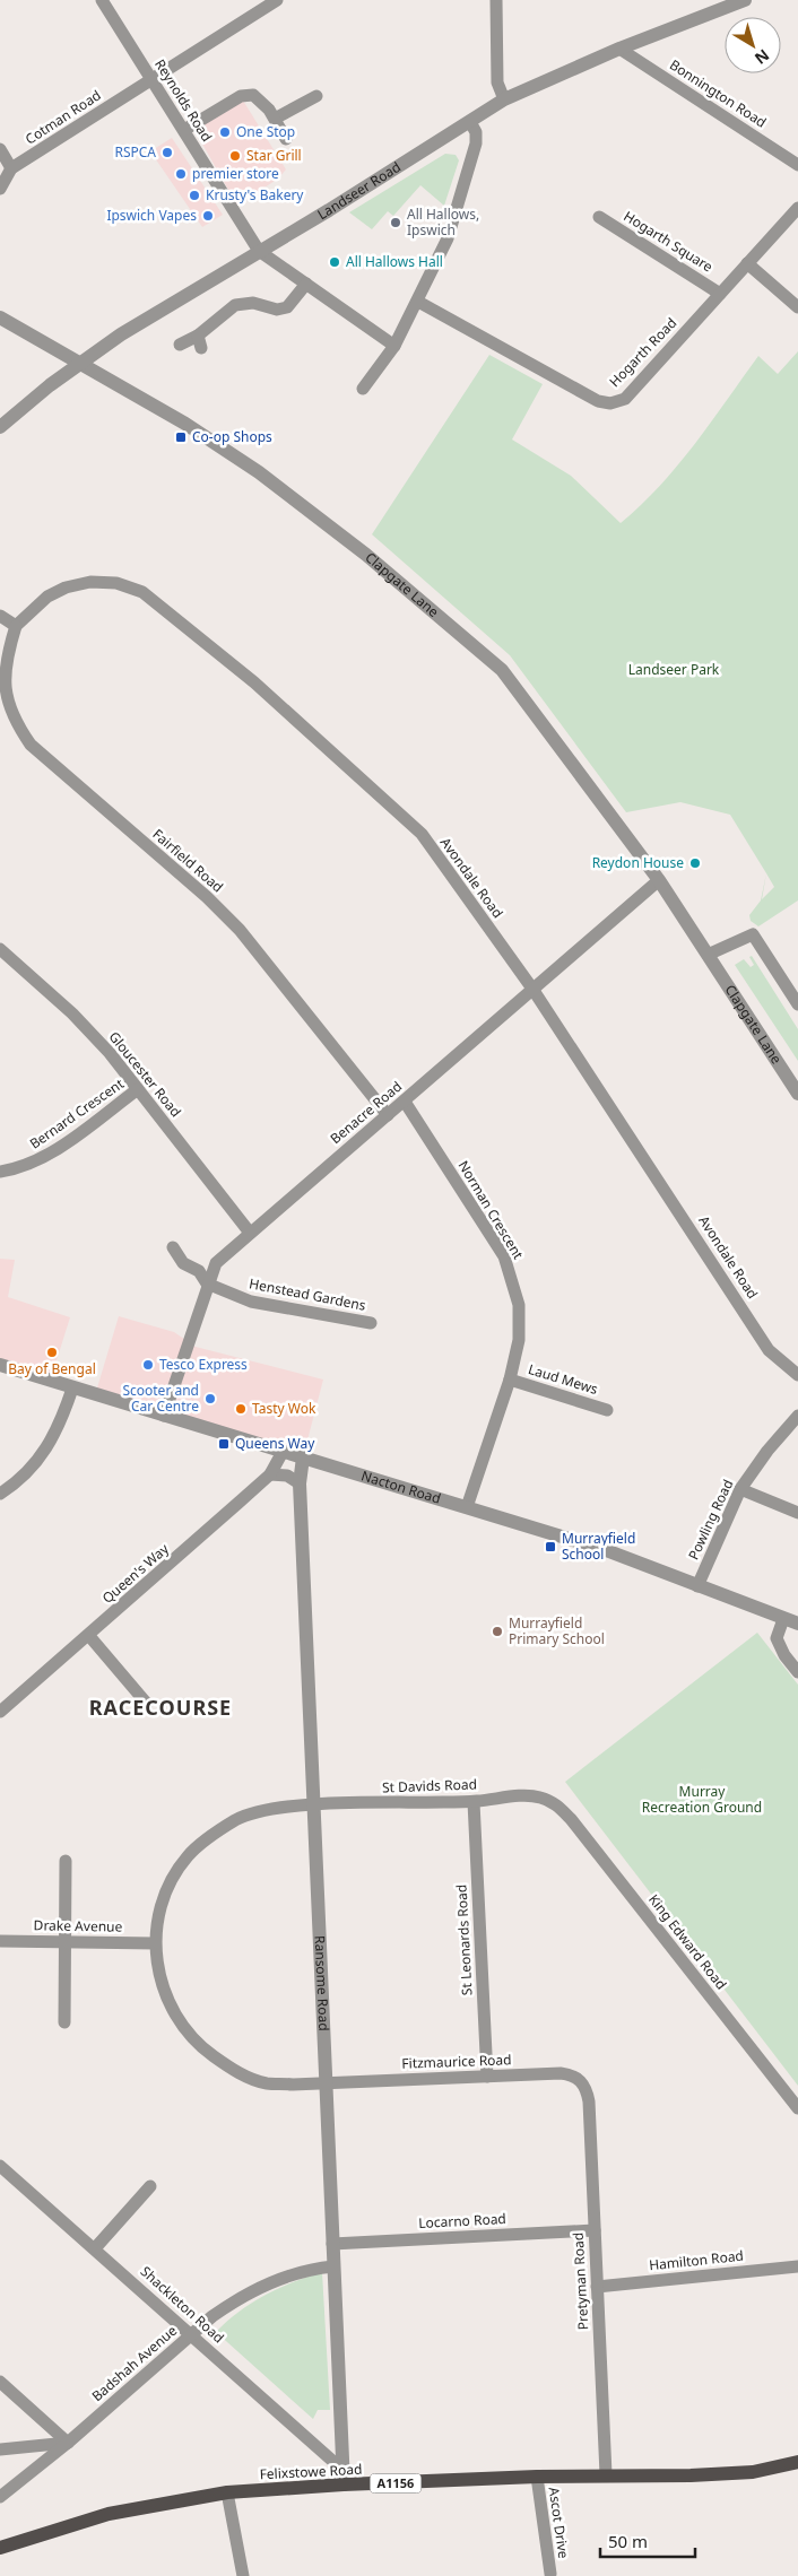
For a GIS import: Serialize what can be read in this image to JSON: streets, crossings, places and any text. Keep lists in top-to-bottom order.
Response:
{
  "streets": {
    "main road": ["Felixstowe Road", "A1156"],
    "street": [
      "Bonnington Road",
      "Reynolds Road",
      "Cotman Road",
      "Landseer Road",
      "Hogarth Square",
      "Hogarth Road",
      "Clapgate Lane",
      "Fairfield Road",
      "Avondale Road",
      "Gloucester Road",
      "Benacre Road",
      "Bernard Crescent",
      "Norman Crescent",
      "Henstead Gardens",
      "Laud Mews",
      "Nacton Road",
      "Powling Road",
      "Queen's Way",
      "St Davids Road",
      "Drake Avenue",
      "St Leonards Road",
      "King Edward Road",
      "Ransome Road",
      "Fitzmaurice Road",
      "Locarno Road",
      "Hamilton Road",
      "Pretyman Road",
      "Shackleton Road",
      "Badshah Avenue",
      "Ascot Drive"
    ]
  },
  "crossings": [
    ["Bonnington Road", "Landseer Road"],
    ["Reynolds Road", "Cotman Road"],
    ["Reynolds Road", "Landseer Road"],
    ["Landseer Road", "Clapgate Lane"],
    ["Hogarth Square", "Hogarth Road"],
    ["Clapgate Lane", "Benacre Road"],
    ["Fairfield Road", "Avondale Road"],
    ["Fairfield Road", "Benacre Road"],
    ["Avondale Road", "Benacre Road"],
    ["Gloucester Road", "Benacre Road"],
    ["Gloucester Road", "Bernard Crescent"],
    ["Benacre Road", "Norman Crescent"],
    ["Benacre Road", "Henstead Gardens"],
    ["Benacre Road", "Nacton Road"],
    ["Norman Crescent", "Laud Mews"],
    ["Norman Crescent", "Nacton Road"],
    ["Nacton Road", "Powling Road"],
    ["Nacton Road", "Queen's Way"],
    ["Nacton Road", "Ransome Road"],
    ["St Davids Road", "Drake Avenue"],
    ["St Davids Road", "St Leonards Road"],
    ["St Davids Road", "King Edward Road"],
    ["St Davids Road", "Ransome Road"],
    ["St Davids Road", "Fitzmaurice Road"],
    ["Drake Avenue", "Fitzmaurice Road"],
    ["St Leonards Road", "Fitzmaurice Road"],
    ["Ransome Road", "Fitzmaurice Road"],
    ["Ransome Road", "Locarno Road"],
    ["Ransome Road", "Shackleton Road"],
    ["Ransome Road", "Badshah Avenue"],
    ["Ransome Road", "Felixstowe Road"],
    ["Fitzmaurice Road", "Pretyman Road"],
    ["Locarno Road", "Pretyman Road"],
    ["Hamilton Road", "Pretyman Road"],
    ["Pretyman Road", "Felixstowe Road"],
    ["Shackleton Road", "Badshah Avenue"],
    ["Felixstowe Road", "Ascot Drive"]
  ],
  "districts": ["RACECOURSE"],
  "parks": ["Landseer Park", "Murray Recreation Ground"],
  "places": {
    "other": [
      "One Stop",
      "RSPCA",
      "Star Grill",
      "premier store",
      "Krusty's Bakery",
      "Ipswich Vapes",
      "All Hallows, Ipswich",
      "All Hallows Hall",
      "Reydon House",
      "Bay of Bengal",
      "Tesco Express",
      "Scooter and Car Centre",
      "Tasty Wok",
      "Murrayfield Primary School"
    ],
    "transit": ["Co-op Shops", "Queens Way", "Murrayfield School"]
  },
  "scale_bar": "50 m",
  "north": "bottom right"
}
